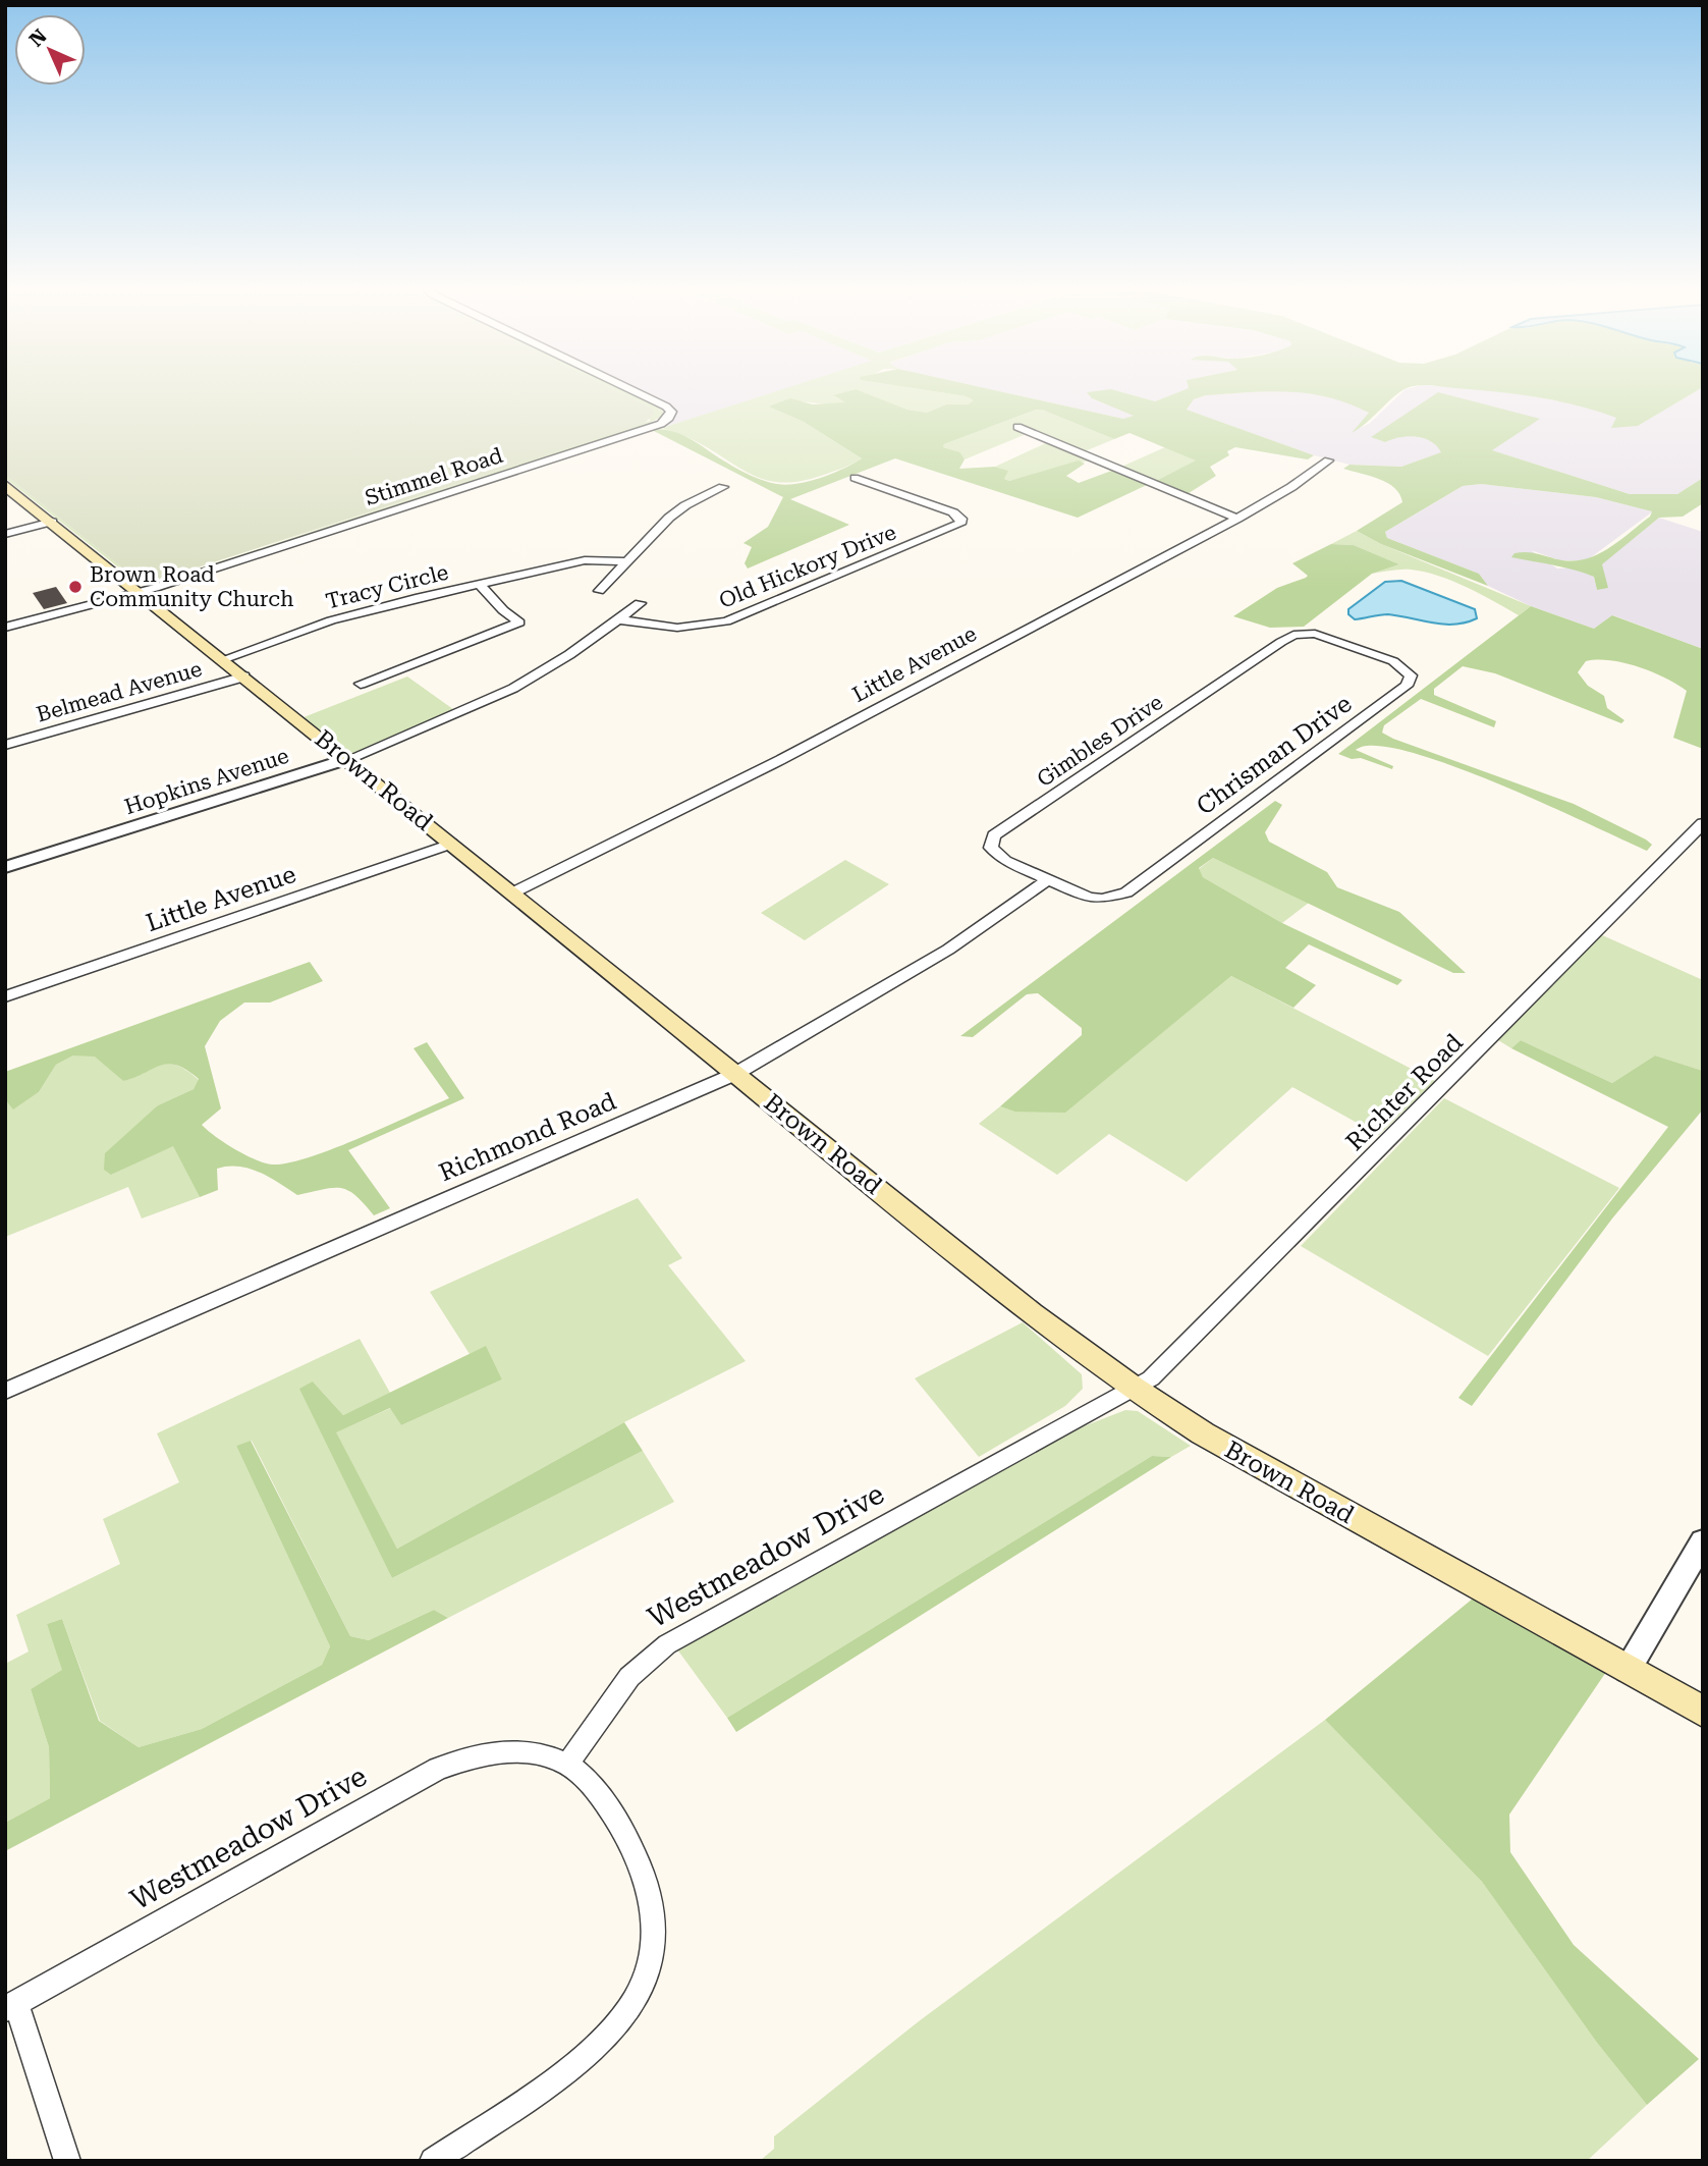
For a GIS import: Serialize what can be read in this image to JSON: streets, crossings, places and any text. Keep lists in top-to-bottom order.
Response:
{
  "streets": {
    "main road": ["Brown Road"],
    "street": [
      "Stimmel Road",
      "Old Hickory Drive",
      "Tracy Circle",
      "Little Avenue",
      "Belmead Avenue",
      "Gimbles Drive",
      "Chrisman Drive",
      "Hopkins Avenue",
      "Richter Road",
      "Richmond Road",
      "Westmeadow Drive"
    ]
  },
  "crossings": [
    ["Stimmel Road", "Brown Road"],
    ["Old Hickory Drive", "Hopkins Avenue"],
    ["Tracy Circle", "Brown Road"],
    ["Little Avenue", "Brown Road"],
    ["Belmead Avenue", "Brown Road"],
    ["Gimbles Drive", "Chrisman Drive"],
    ["Gimbles Drive", "Richmond Road"],
    ["Chrisman Drive", "Richmond Road"],
    ["Brown Road", "Hopkins Avenue"],
    ["Brown Road", "Richter Road"],
    ["Brown Road", "Richmond Road"],
    ["Brown Road", "Westmeadow Drive"],
    ["Richter Road", "Westmeadow Drive"]
  ],
  "places": ["Brown Road Community Church"],
  "north": "top left"
}
